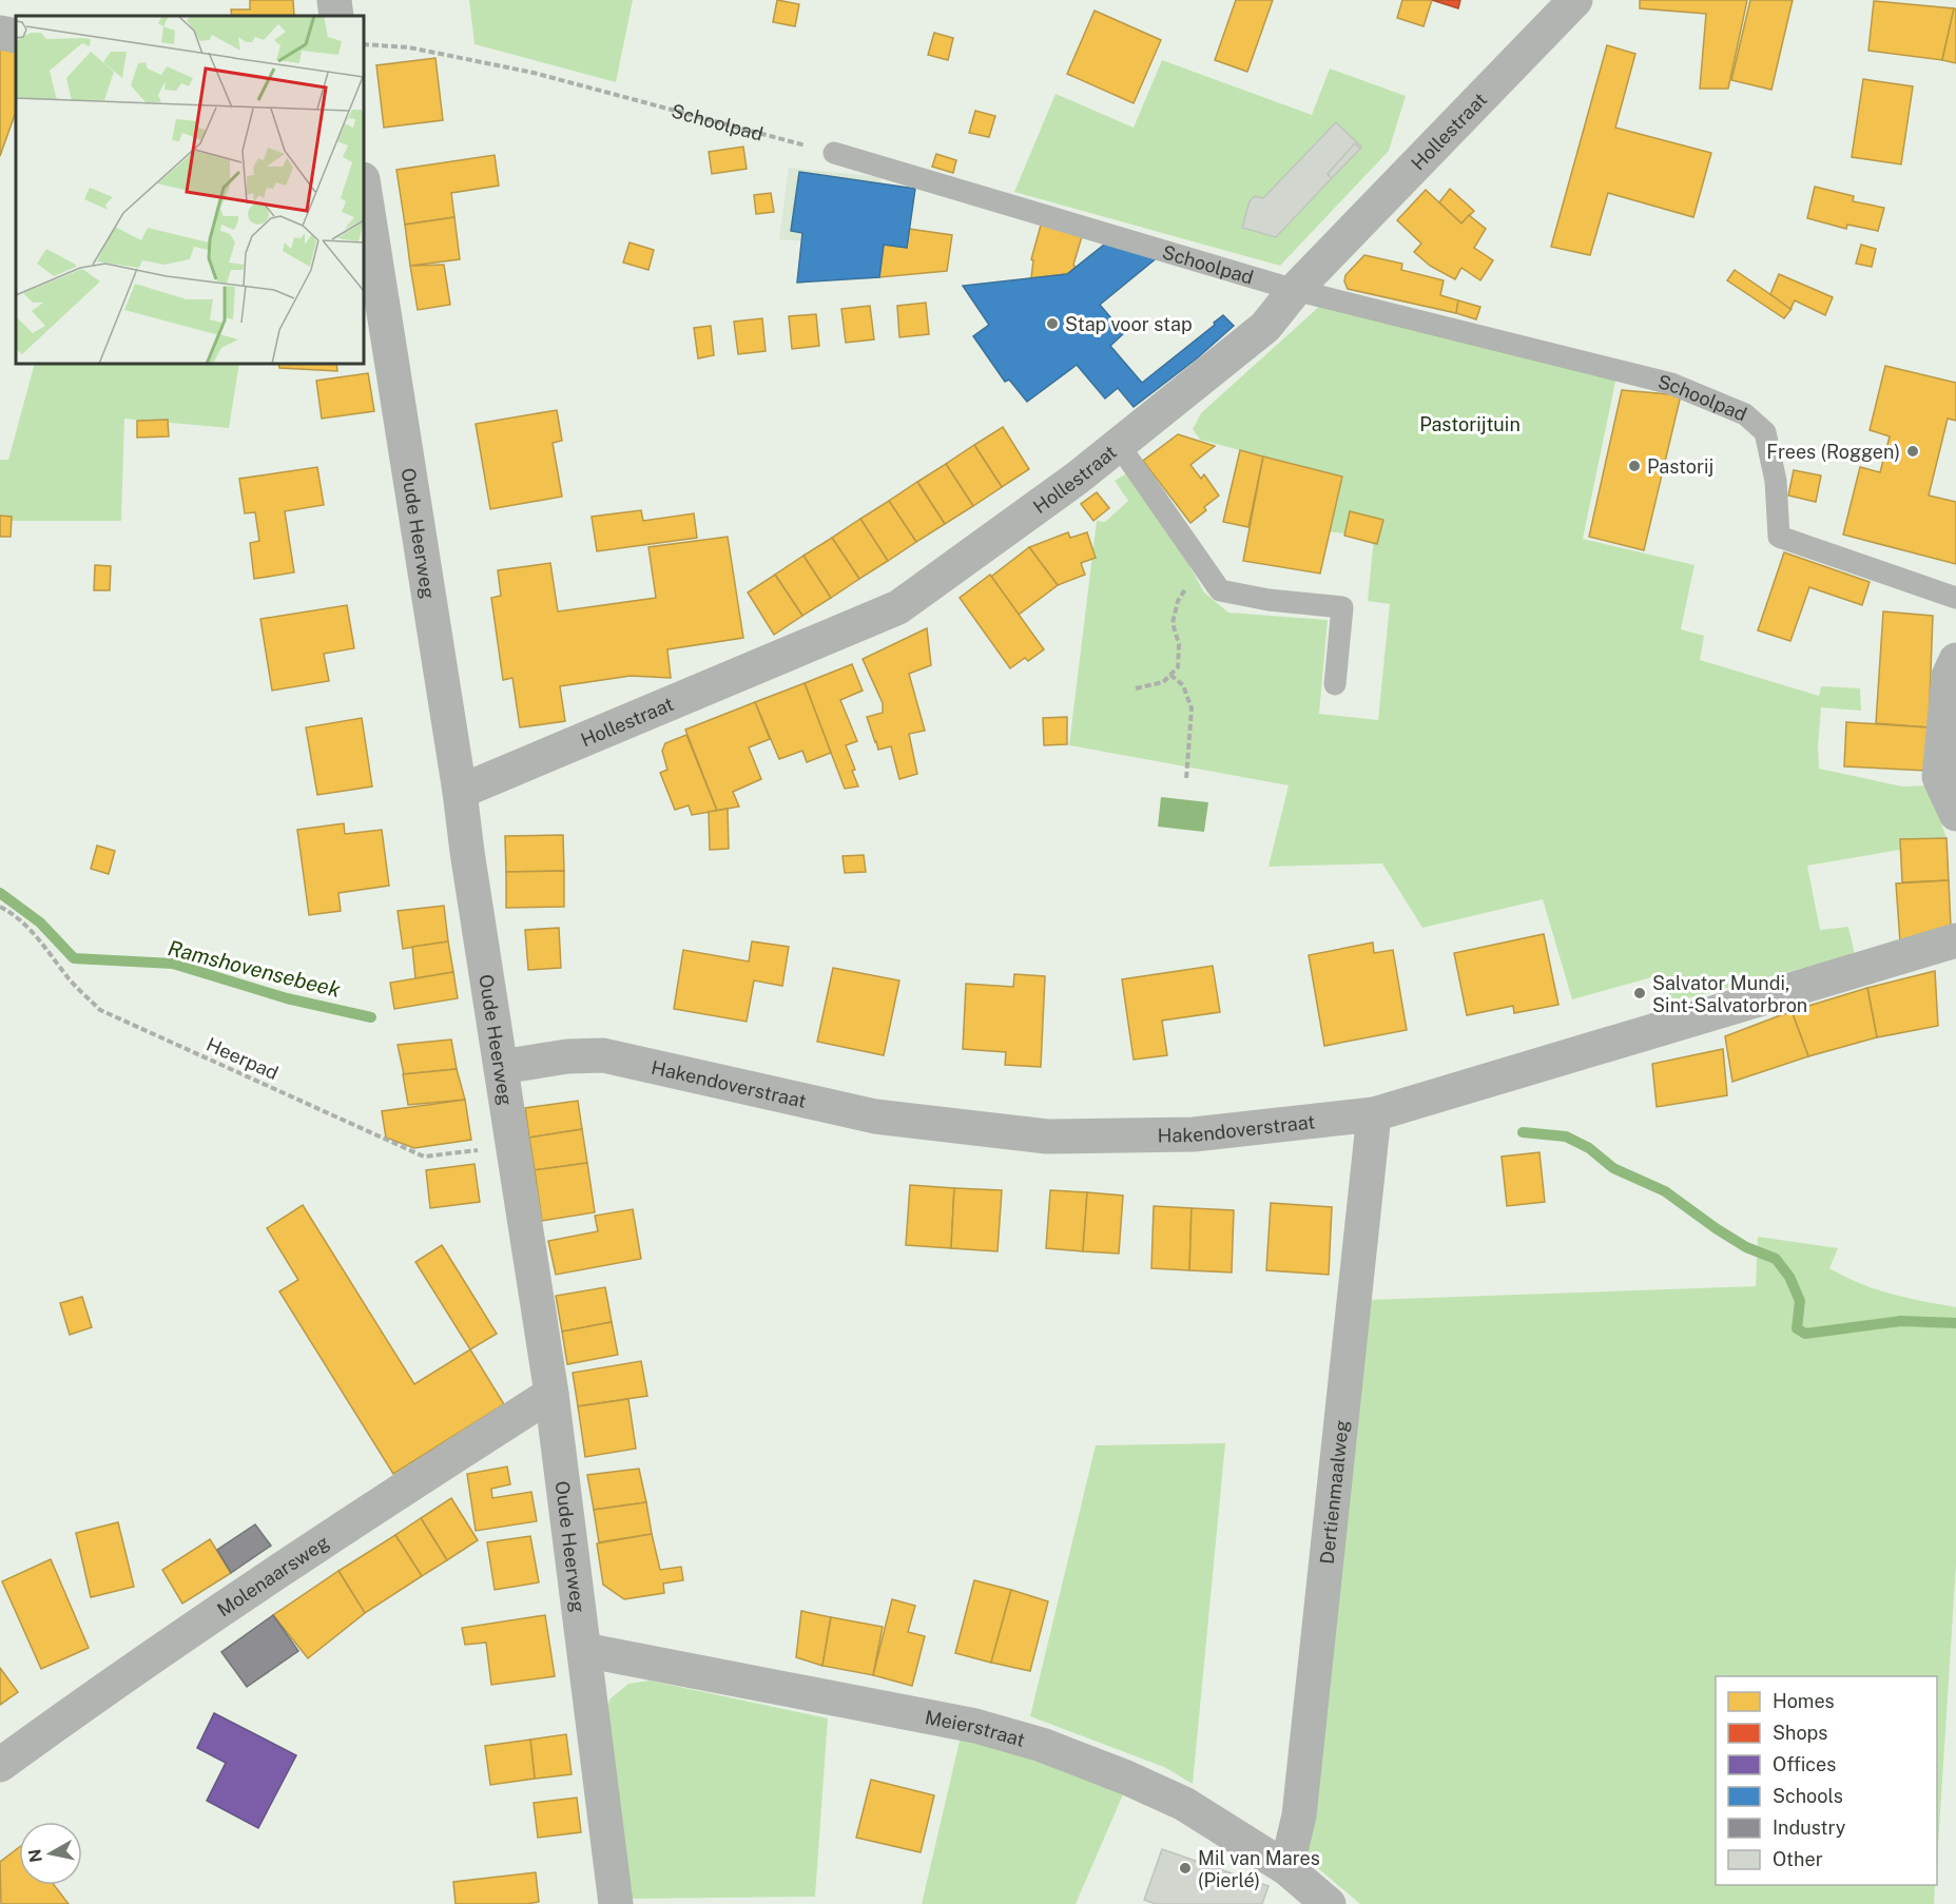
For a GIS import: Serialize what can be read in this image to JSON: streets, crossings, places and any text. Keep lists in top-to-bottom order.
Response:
{
  "streets": {
    "street": [
      "Hollestraat",
      "Oude Heerweg",
      "Hakendoverstraat",
      "Dertienmaalweg",
      "Molenaarsweg",
      "Meierstraat"
    ],
    "lane": ["Schoolpad"],
    "path": ["Heerpad"]
  },
  "crossings": [
    ["Schoolpad", "Hollestraat"],
    ["Hollestraat", "Oude Heerweg"],
    ["Oude Heerweg", "Heerpad"],
    ["Oude Heerweg", "Hakendoverstraat"],
    ["Oude Heerweg", "Molenaarsweg"],
    ["Oude Heerweg", "Meierstraat"],
    ["Hakendoverstraat", "Dertienmaalweg"],
    ["Dertienmaalweg", "Meierstraat"]
  ],
  "water": ["Ramshovensebeek"],
  "parks": ["Pastorijtuin"],
  "places": [
    "Stap voor stap",
    "Frees (Roggen)",
    "Pastorij",
    "Salvator Mundi, Sint-Salvatorbron",
    "Mil van Mares (Pierlé)"
  ],
  "legend": [
    "Homes",
    "Shops",
    "Offices",
    "Schools",
    "Industry",
    "Other"
  ],
  "north": "left"
}
